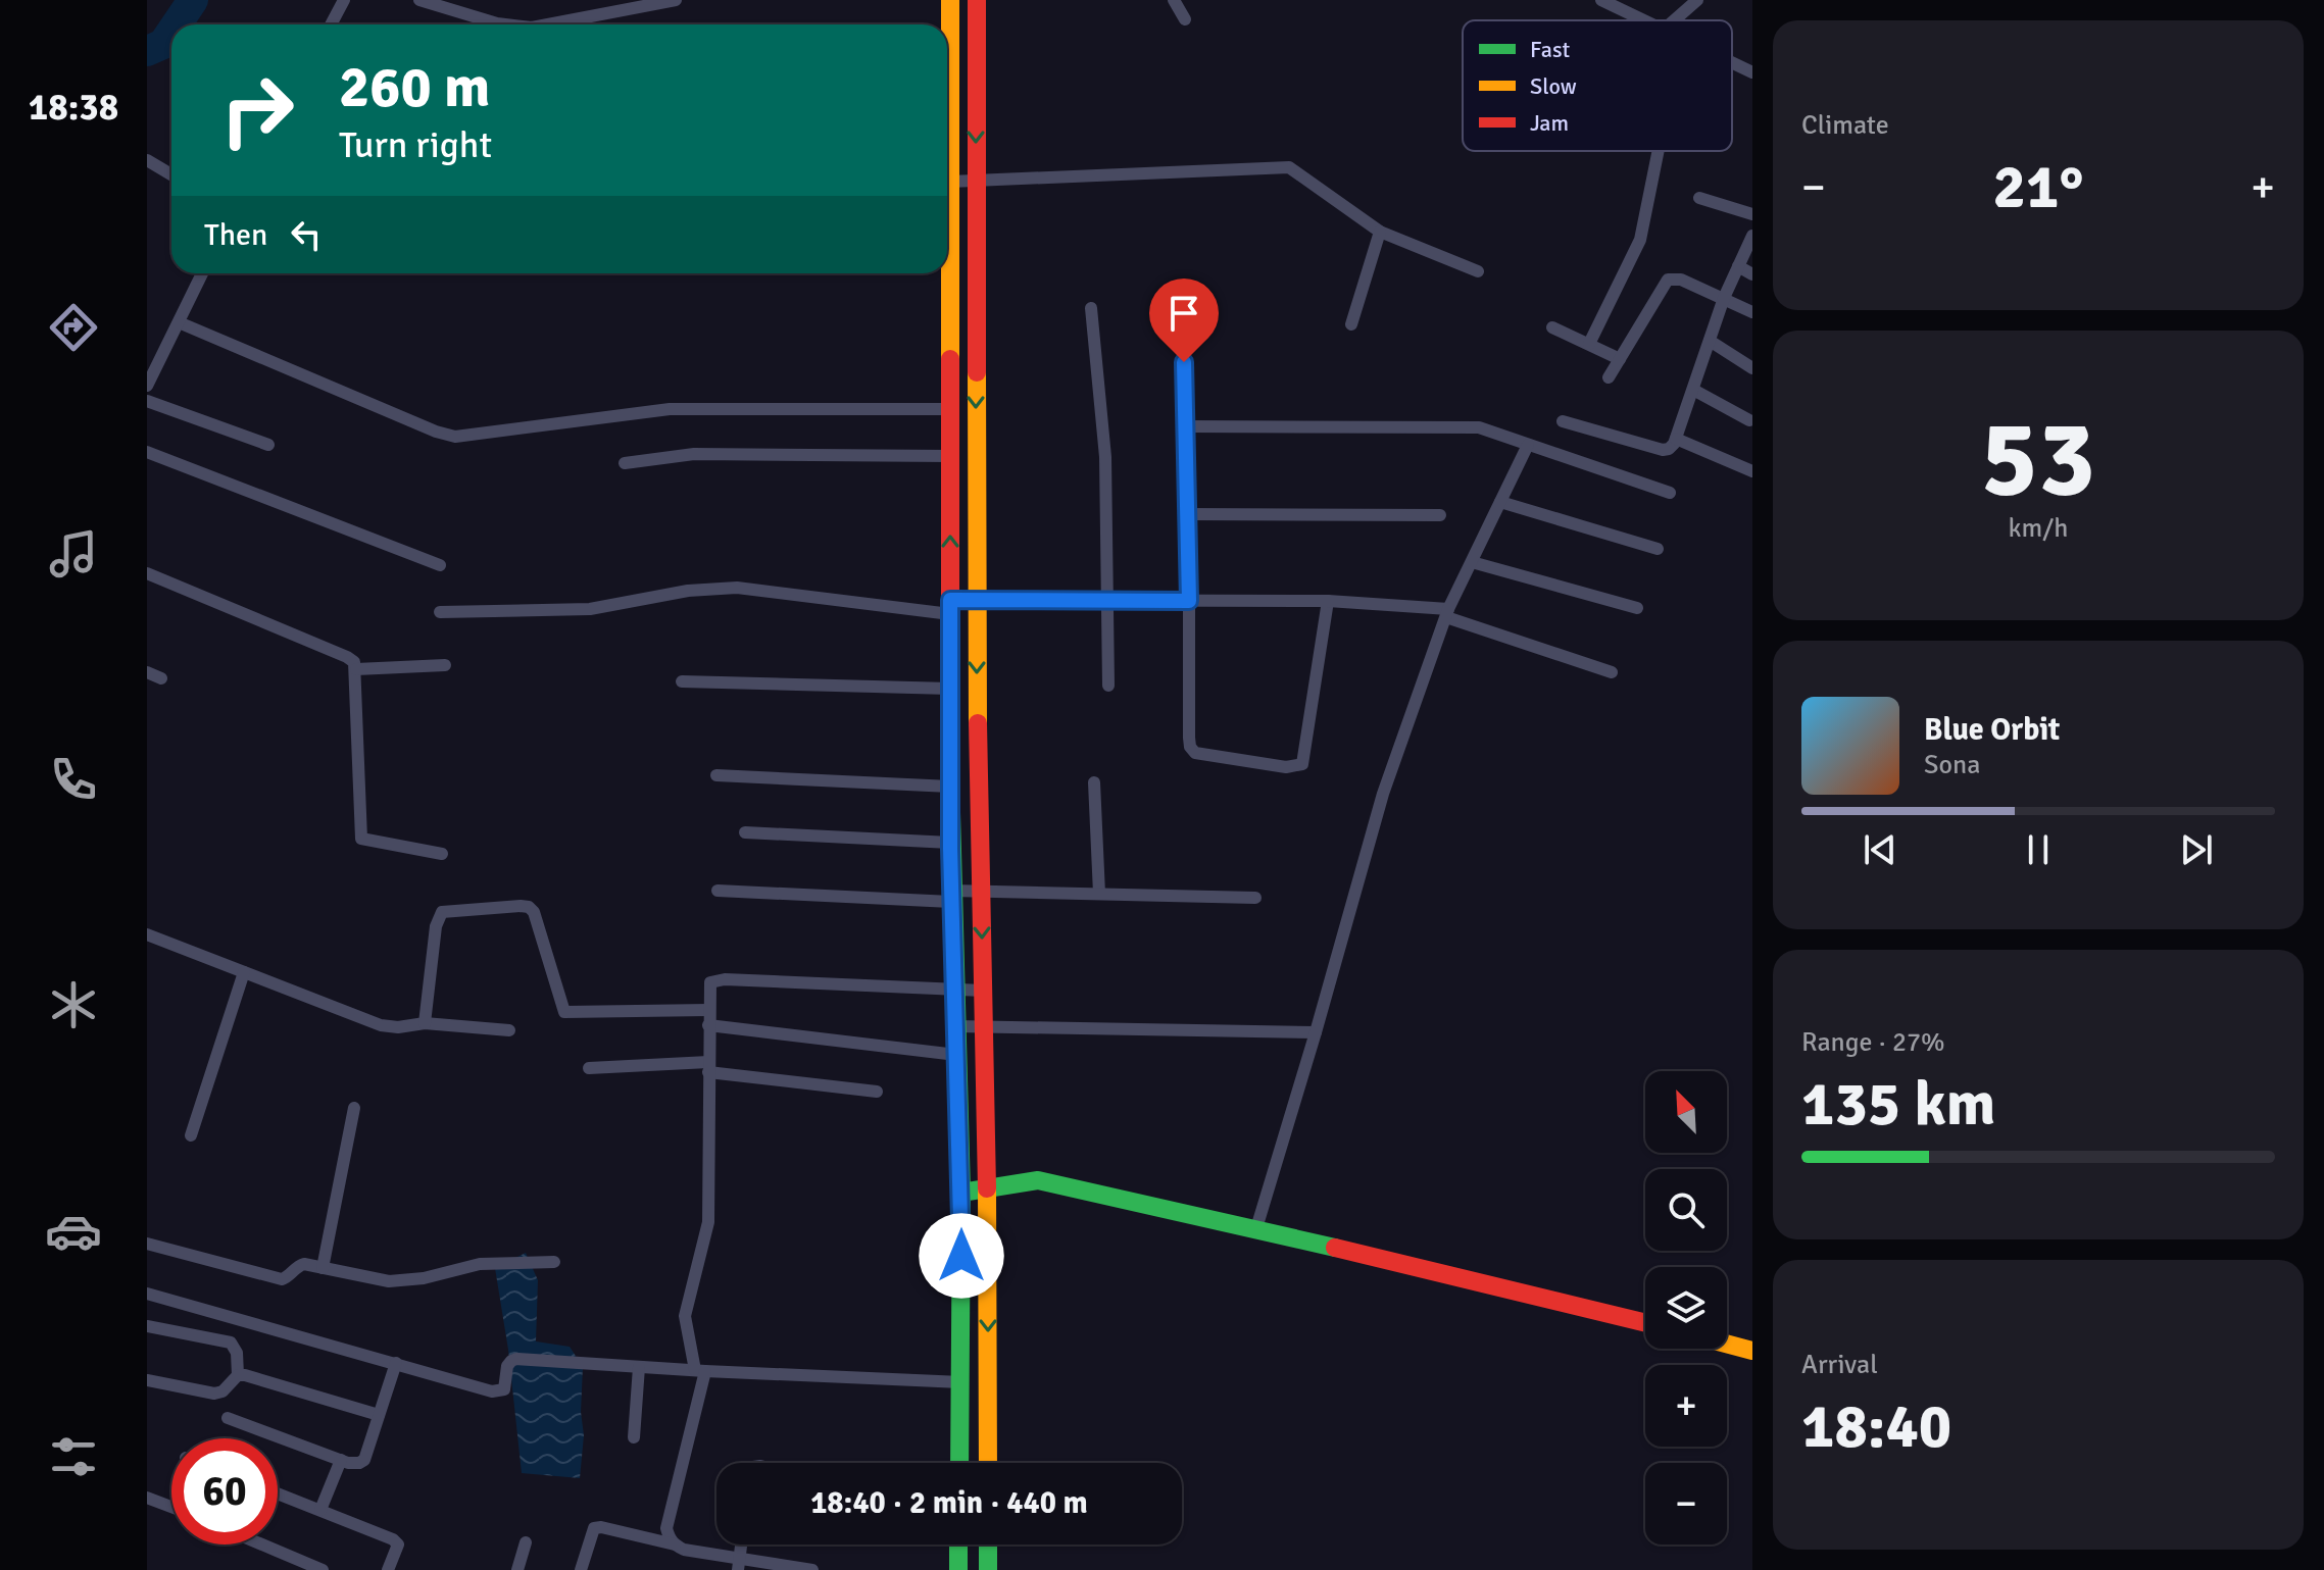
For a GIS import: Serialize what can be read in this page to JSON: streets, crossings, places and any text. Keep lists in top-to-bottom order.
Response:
{
  "legend": ["Fast", "Slow", "Jam"],
  "north": "top left",
  "page": {
    "tabs": "18:38",
    "tile": [
      "Climate",
      ["53", "km/h"],
      ["Range · 27%", "135 km"],
      ["Arrival", "18:40"]
    ],
    "turn": ["260 m", "Turn right"],
    "heat": ["−", "21°", "+"],
    "then": "Then",
    "song": ["Blue Orbit", "Sona"],
    "map_buttons": ["+", "−"],
    "limit": "60",
    "trip": "18:40 · 2 min · 440 m"
  }
}
